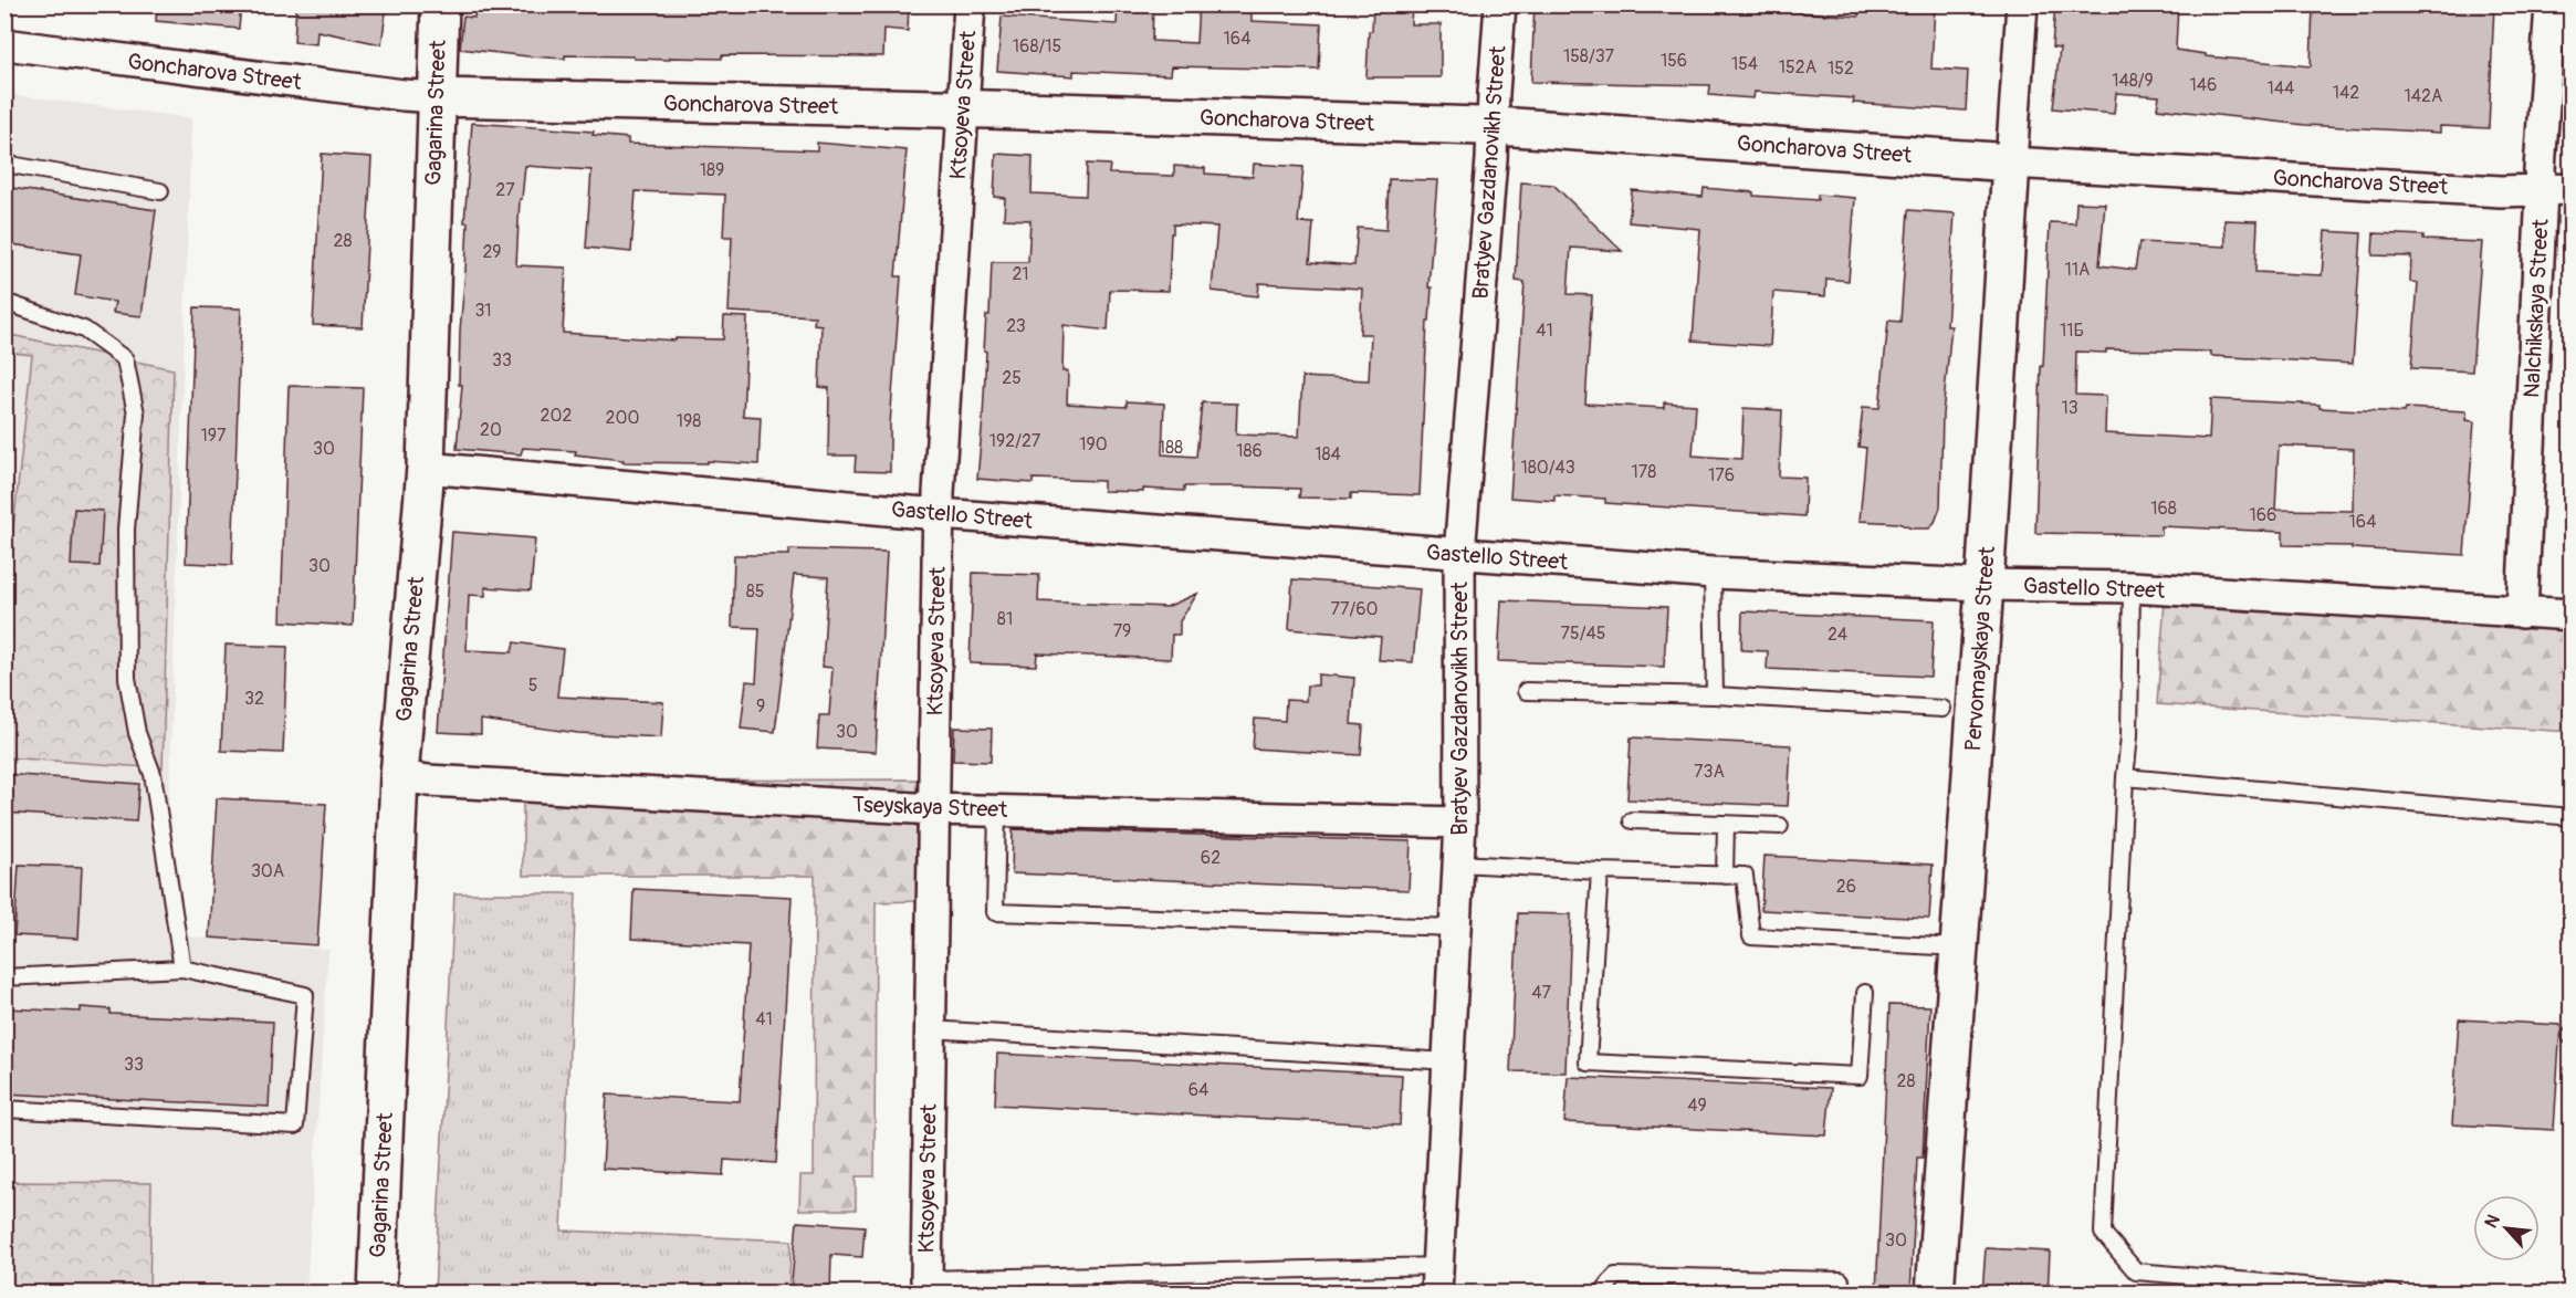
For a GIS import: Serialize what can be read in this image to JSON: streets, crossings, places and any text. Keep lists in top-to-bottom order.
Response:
{
  "streets": {
    "street": [
      "Goncharova Street",
      "Ktsoyeva Street",
      "Gagarina Street",
      "Bratyev Gazdanovikh Street",
      "Nalchikskaya Street",
      "Gastello Street",
      "Pervomayskaya Street",
      "Tseyskaya Street"
    ]
  },
  "crossings": [
    ["Goncharova Street", "Ktsoyeva Street"],
    ["Goncharova Street", "Gagarina Street"],
    ["Goncharova Street", "Bratyev Gazdanovikh Street"],
    ["Goncharova Street", "Nalchikskaya Street"],
    ["Goncharova Street", "Pervomayskaya Street"],
    ["Ktsoyeva Street", "Gastello Street"],
    ["Ktsoyeva Street", "Tseyskaya Street"],
    ["Gagarina Street", "Gastello Street"],
    ["Gagarina Street", "Tseyskaya Street"],
    ["Bratyev Gazdanovikh Street", "Gastello Street"],
    ["Bratyev Gazdanovikh Street", "Tseyskaya Street"],
    ["Nalchikskaya Street", "Gastello Street"],
    ["Gastello Street", "Pervomayskaya Street"]
  ],
  "house_numbers": [
    "164",
    "168/15",
    "158/37",
    "156",
    "154",
    "152А",
    "152",
    "148/9",
    "146",
    "144",
    "142",
    "142А",
    "189",
    "27",
    "28",
    "29",
    "11А",
    "21",
    "31",
    "23",
    "41",
    "11Б",
    "33",
    "25",
    "13",
    "202",
    "200",
    "198",
    "20",
    "197",
    "192/27",
    "190",
    "188",
    "30",
    "186",
    "184",
    "180/43",
    "178",
    "176",
    "168",
    "166",
    "164",
    "30",
    "85",
    "77/60",
    "81",
    "79",
    "75/45",
    "24",
    "5",
    "32",
    "9",
    "30",
    "73А",
    "62",
    "30А",
    "26",
    "47",
    "41",
    "33",
    "28",
    "64",
    "49",
    "30"
  ],
  "north": "top left"
}
